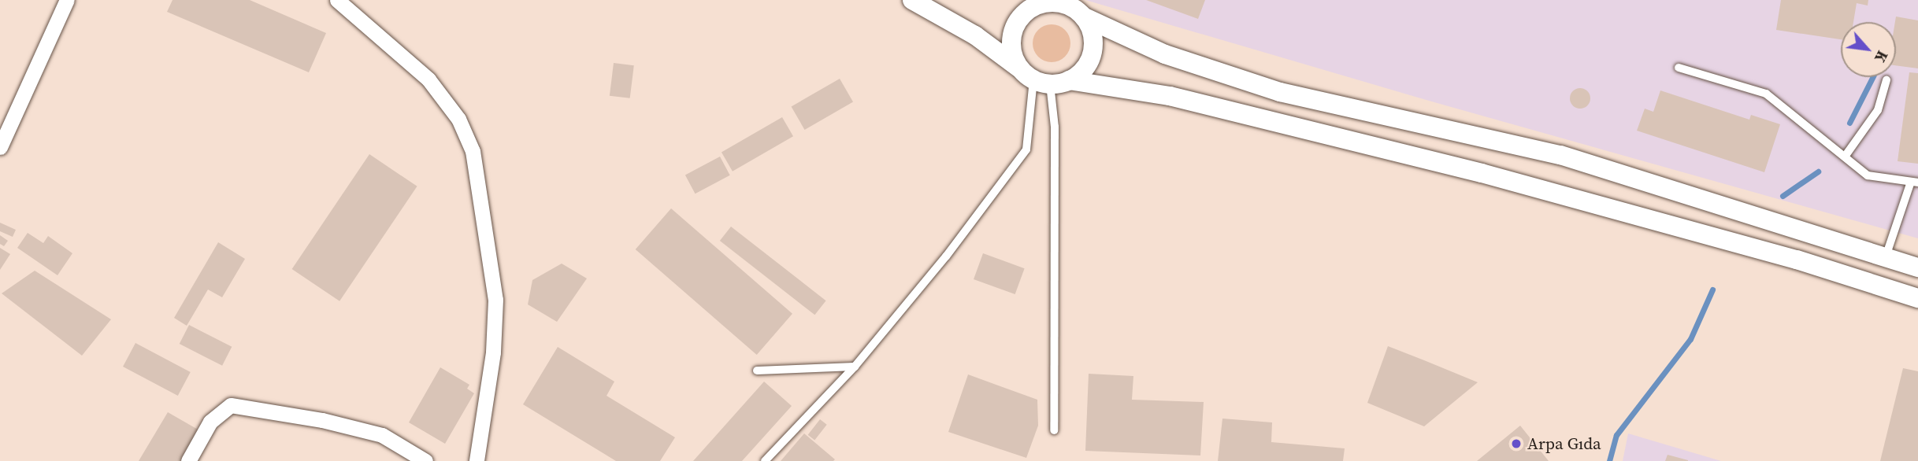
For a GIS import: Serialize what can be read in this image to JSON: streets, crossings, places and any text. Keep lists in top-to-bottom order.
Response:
{
  "places": ["Arpa Gıda"],
  "north": "bottom right"
}
